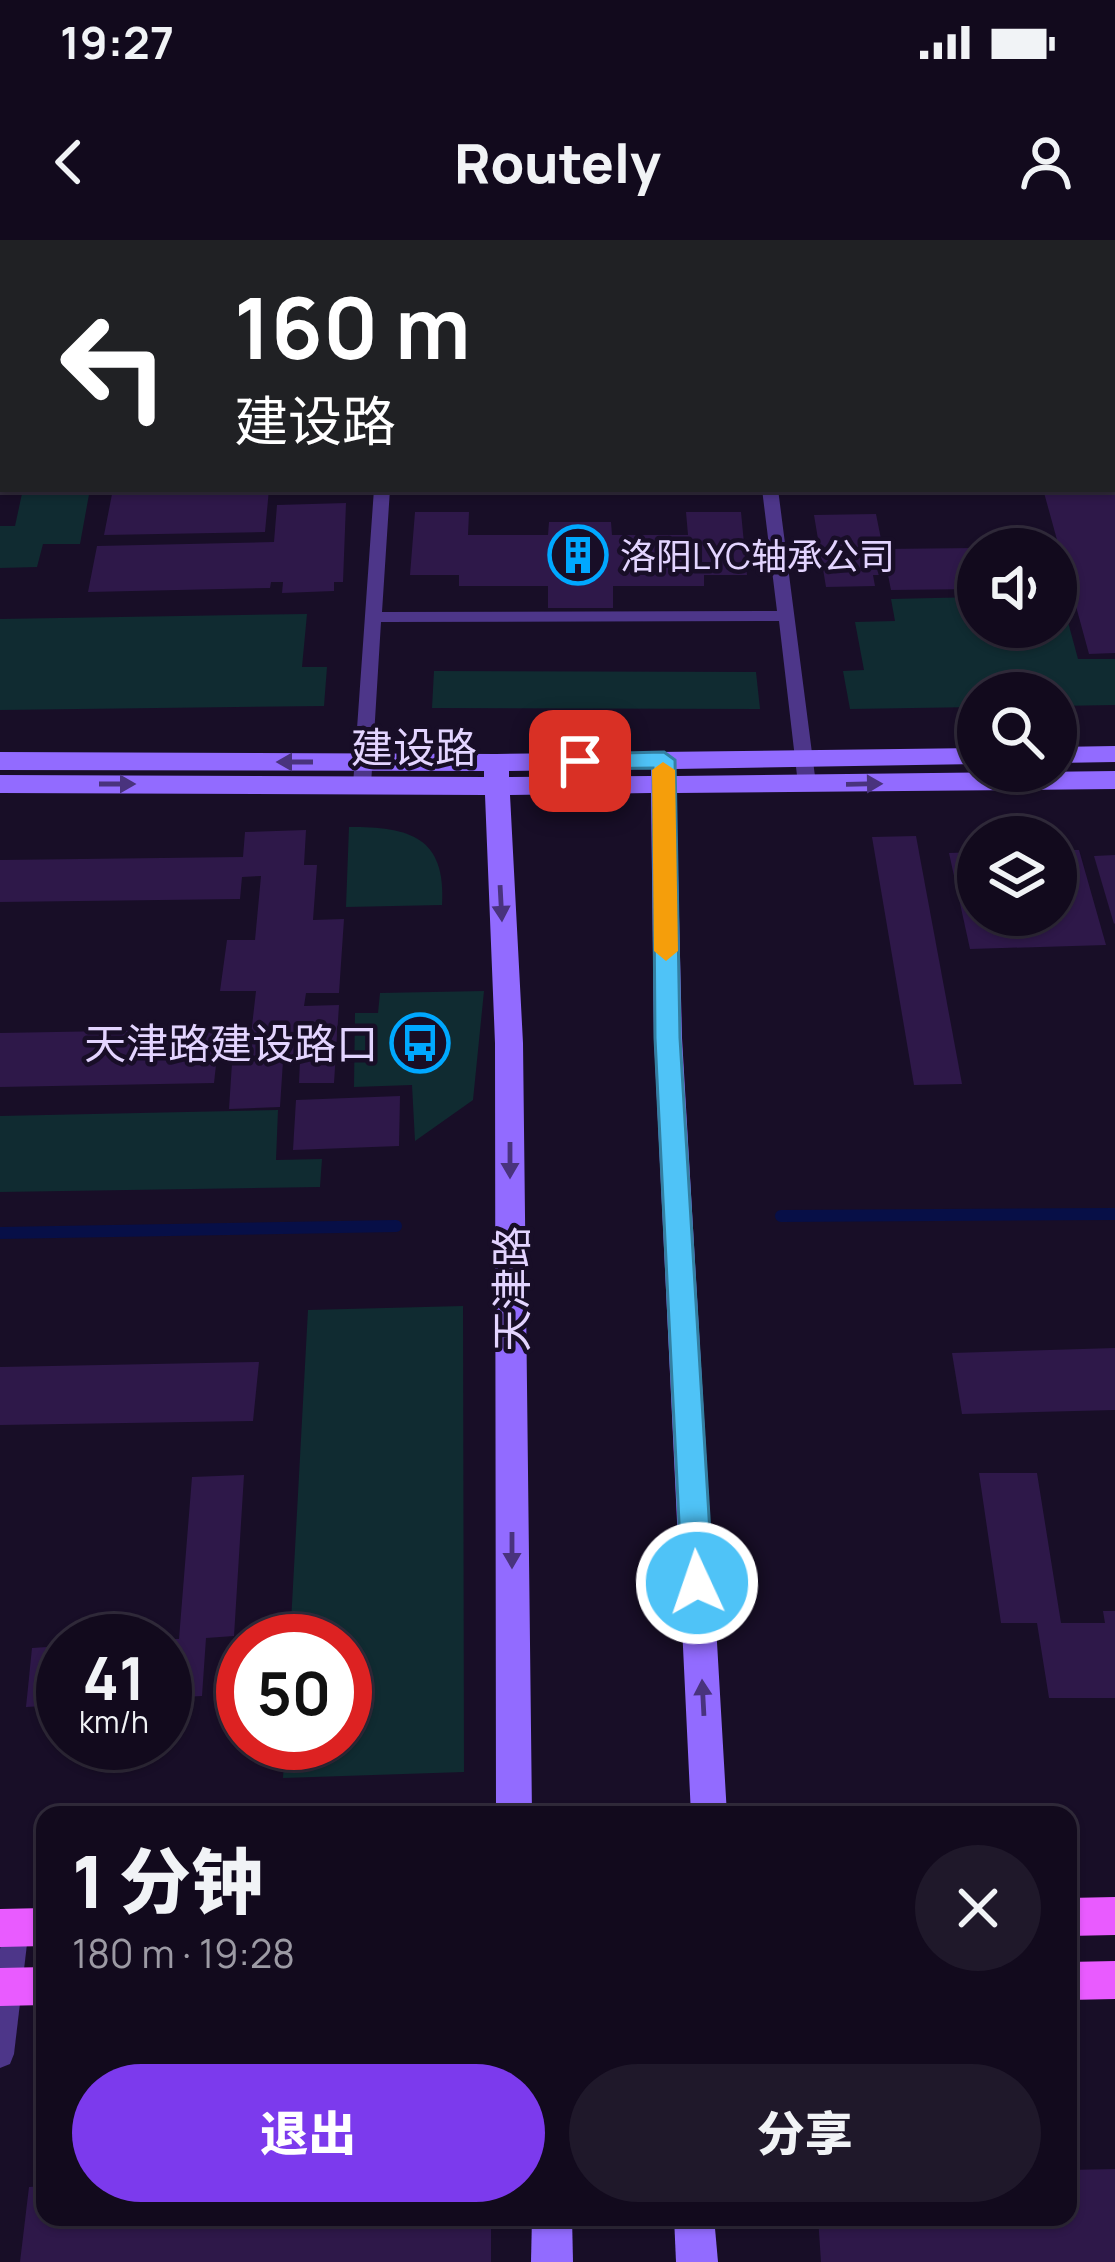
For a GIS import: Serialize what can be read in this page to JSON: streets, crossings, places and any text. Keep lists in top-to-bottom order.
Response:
{
  "streets": {
    "main road": ["建设路", "天津路"]
  },
  "crossings": [
    ["建设路", "天津路"]
  ],
  "places": {
    "building": ["洛阳LYC轴承公司"],
    "bus stop": ["天津路建设路口"]
  },
  "page": {
    "status": "19:27",
    "header": "Routely",
    "turn": ["160 m", "建设路"],
    "speed": "41 km/h",
    "limit": "50",
    "heading": ["1 分钟", "180 m · 19:28"],
    "buttons": ["退出", "分享"]
  }
}
